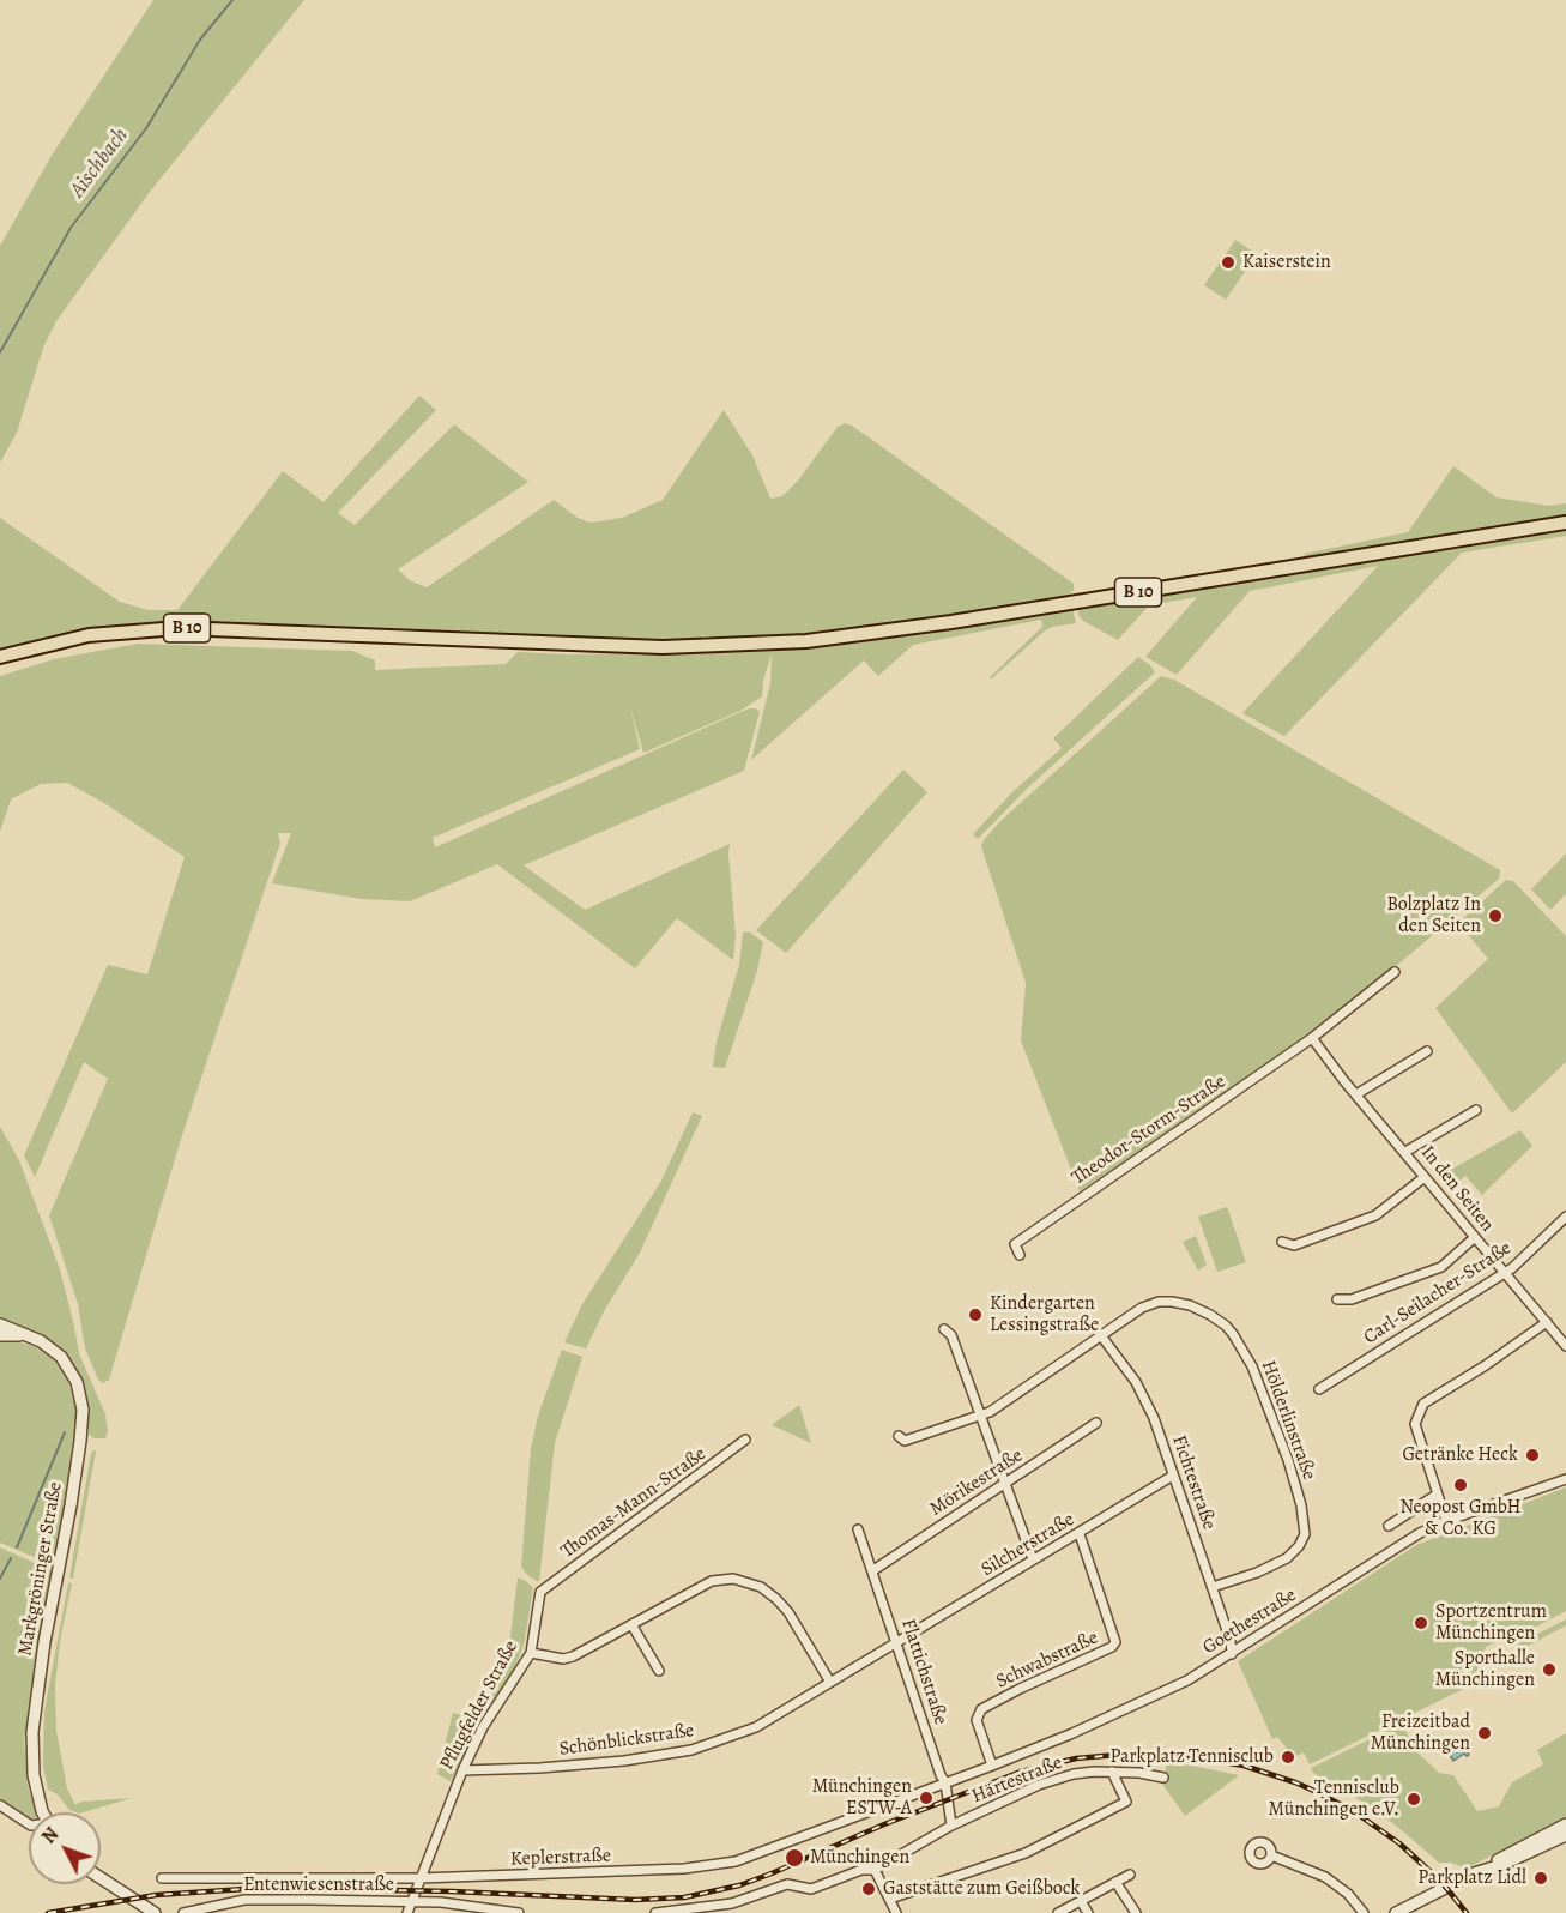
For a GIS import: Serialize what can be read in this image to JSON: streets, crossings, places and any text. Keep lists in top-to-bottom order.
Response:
{
  "streets": {
    "main road": ["B 10"],
    "street": [
      "Theodor-Storm-Straße",
      "In den Seiten",
      "Carl-Seilacher-Straße",
      "Hölderlinstraße",
      "Mörikestraße",
      "Fichtestraße",
      "Thomas-Mann-Straße",
      "Silcherstraße",
      "Markgröninger Straße",
      "Goethestraße",
      "Schwabstraße",
      "Flattichstraße",
      "Pflugfelder Straße",
      "Schönblickstraße",
      "Härtestraße",
      "Keplerstraße",
      "Entenwiesenstraße"
    ]
  },
  "crossings": [
    ["Theodor-Storm-Straße", "In den Seiten"],
    ["In den Seiten", "Carl-Seilacher-Straße"],
    ["Hölderlinstraße", "Fichtestraße"],
    ["Mörikestraße", "Flattichstraße"],
    ["Fichtestraße", "Silcherstraße"],
    ["Fichtestraße", "Goethestraße"],
    ["Thomas-Mann-Straße", "Pflugfelder Straße"],
    ["Silcherstraße", "Schwabstraße"],
    ["Silcherstraße", "Flattichstraße"],
    ["Silcherstraße", "Schönblickstraße"],
    ["Goethestraße", "Schwabstraße"],
    ["Goethestraße", "Flattichstraße"],
    ["Goethestraße", "Keplerstraße"],
    ["Flattichstraße", "Schönblickstraße"],
    ["Flattichstraße", "Härtestraße"],
    ["Flattichstraße", "Keplerstraße"],
    ["Pflugfelder Straße", "Schönblickstraße"],
    ["Pflugfelder Straße", "Keplerstraße"],
    ["Pflugfelder Straße", "Entenwiesenstraße"]
  ],
  "water": ["Aischbach"],
  "places": [
    "Kaiserstein",
    "Bolzplatz In den Seiten",
    "Kindergarten Lessingstraße",
    "Getränke Heck",
    "Neopost GmbH & Co. KG",
    "Sportzentrum Münchingen",
    "Sporthalle Münchingen",
    "Freizeitbad Münchingen",
    "Parkplatz Tennisclub",
    "Münchingen ESTW-A",
    "Tennisclub Münchingen e.V.",
    "Münchingen",
    "Parkplatz Lidl",
    "Gaststätte zum Geißbock"
  ],
  "north": "top left"
}
